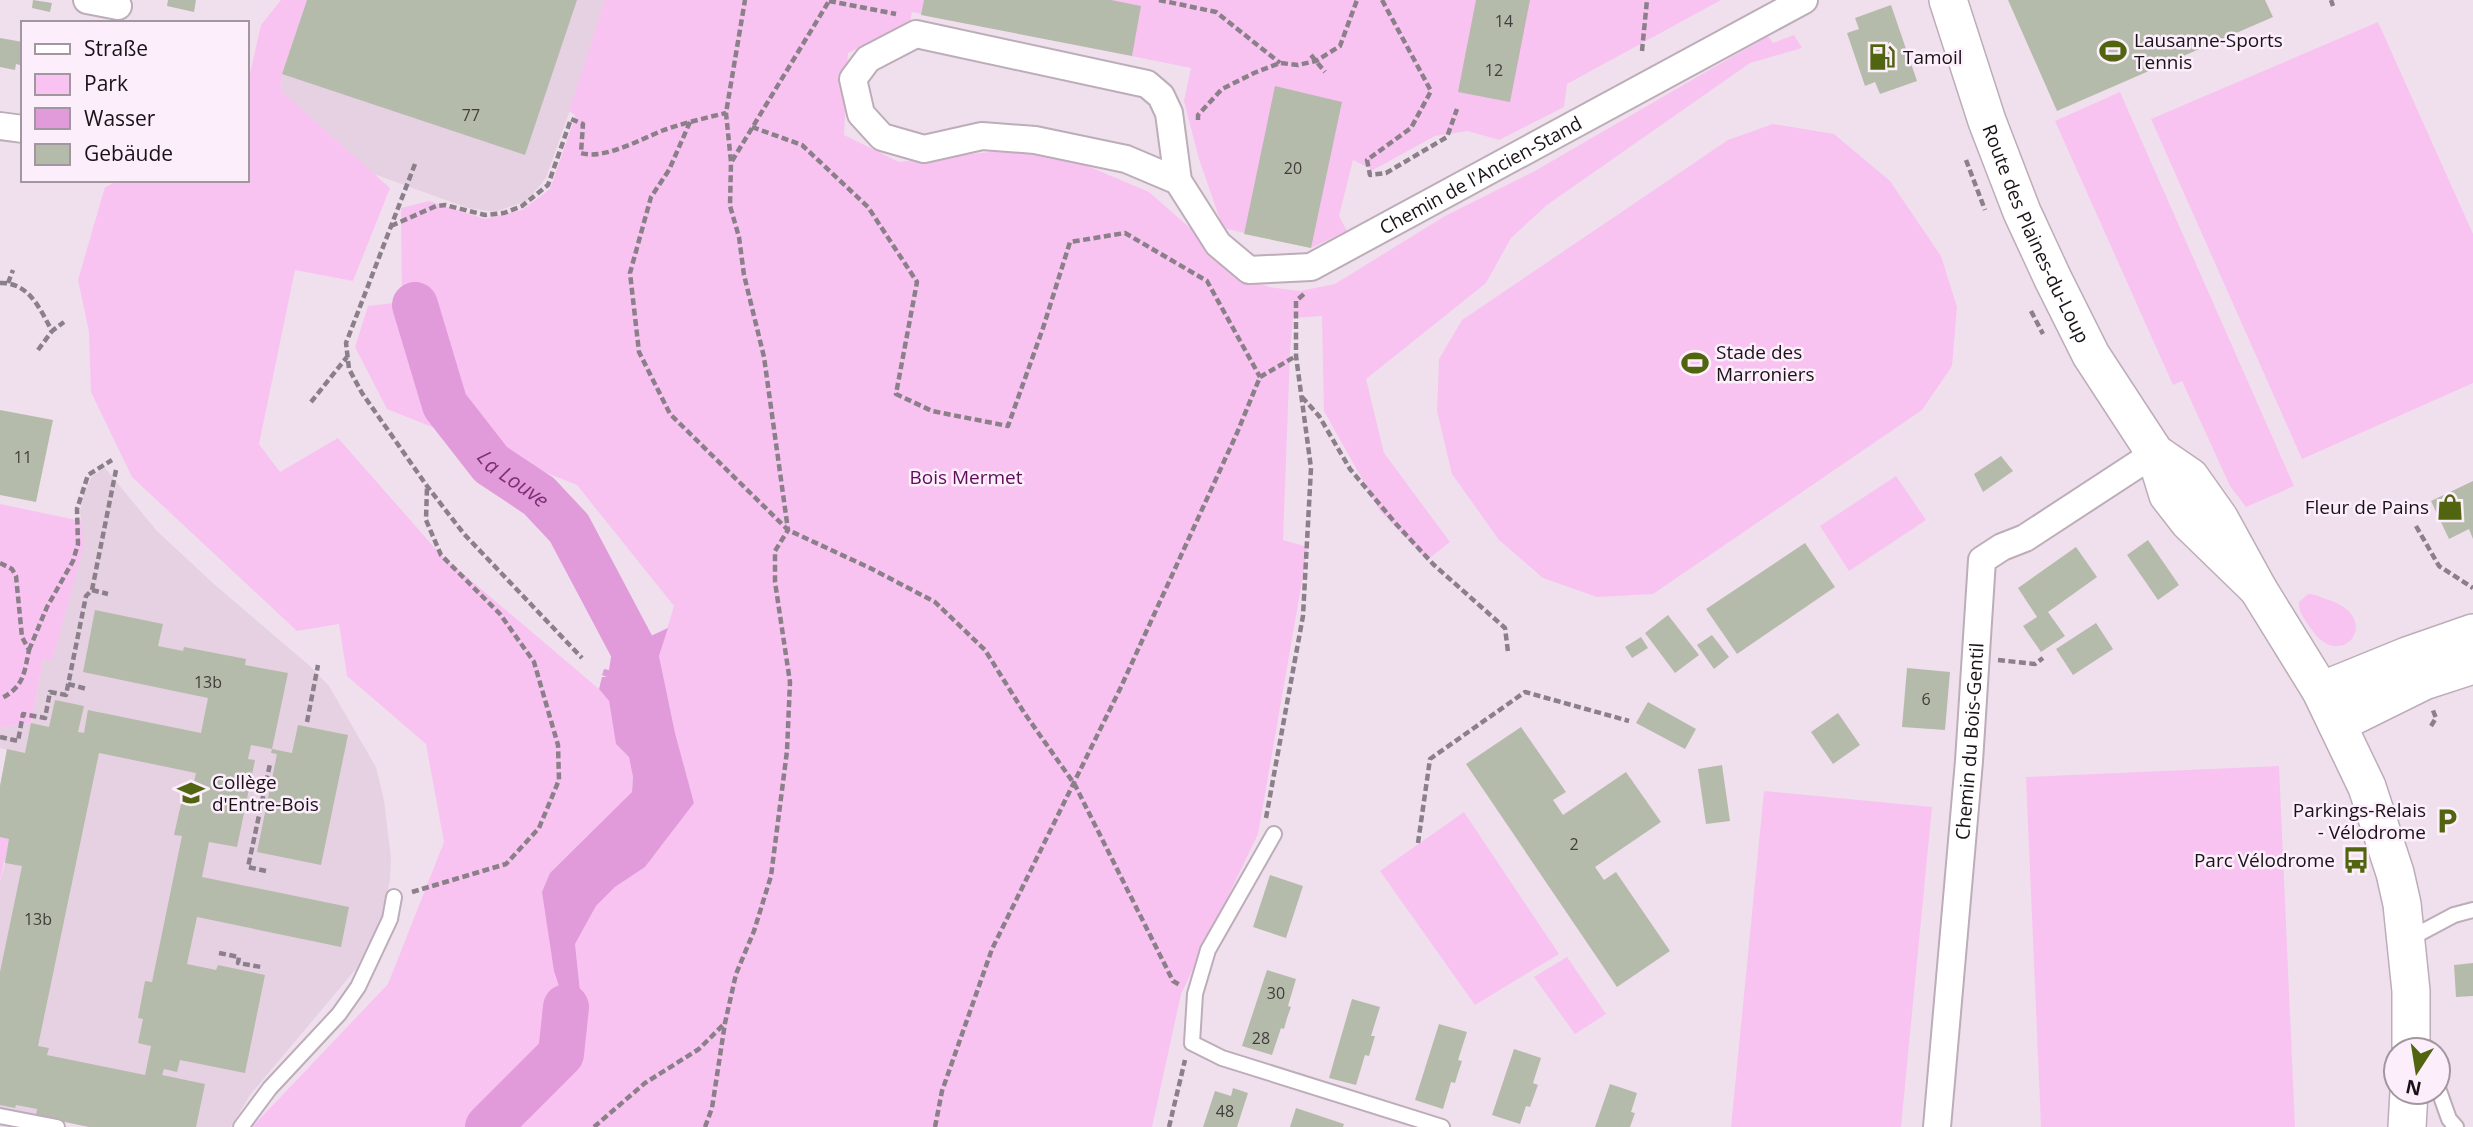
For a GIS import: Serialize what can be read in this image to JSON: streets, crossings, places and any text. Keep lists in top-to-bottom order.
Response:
{
  "streets": {
    "main road": ["Route des Plaines-du-Loup"],
    "street": ["Chemin de l'Ancien-Stand", "Chemin du Bois-Gentil"]
  },
  "crossings": [
    ["Route des Plaines-du-Loup", "Chemin du Bois-Gentil"]
  ],
  "water": ["La Louve"],
  "parks": ["Bois Mermet"],
  "places": {
    "sports": ["Lausanne-Sports Tennis", "Stade des Marroniers"],
    "fuel station": ["Tamoil"],
    "shop": ["Fleur de Pains"],
    "school or university": ["Collège d'Entre-Bois"],
    "parking": ["Parkings-Relais - Vélodrome"],
    "bus stop": ["Parc Vélodrome"]
  },
  "house_numbers": [
    "14",
    "12",
    "77",
    "20",
    "11",
    "13b",
    "6",
    "2",
    "13b",
    "30",
    "28",
    "48"
  ],
  "legend": [
    "Straße",
    "Park",
    "Wasser",
    "Gebäude"
  ],
  "north": "bottom"
}
